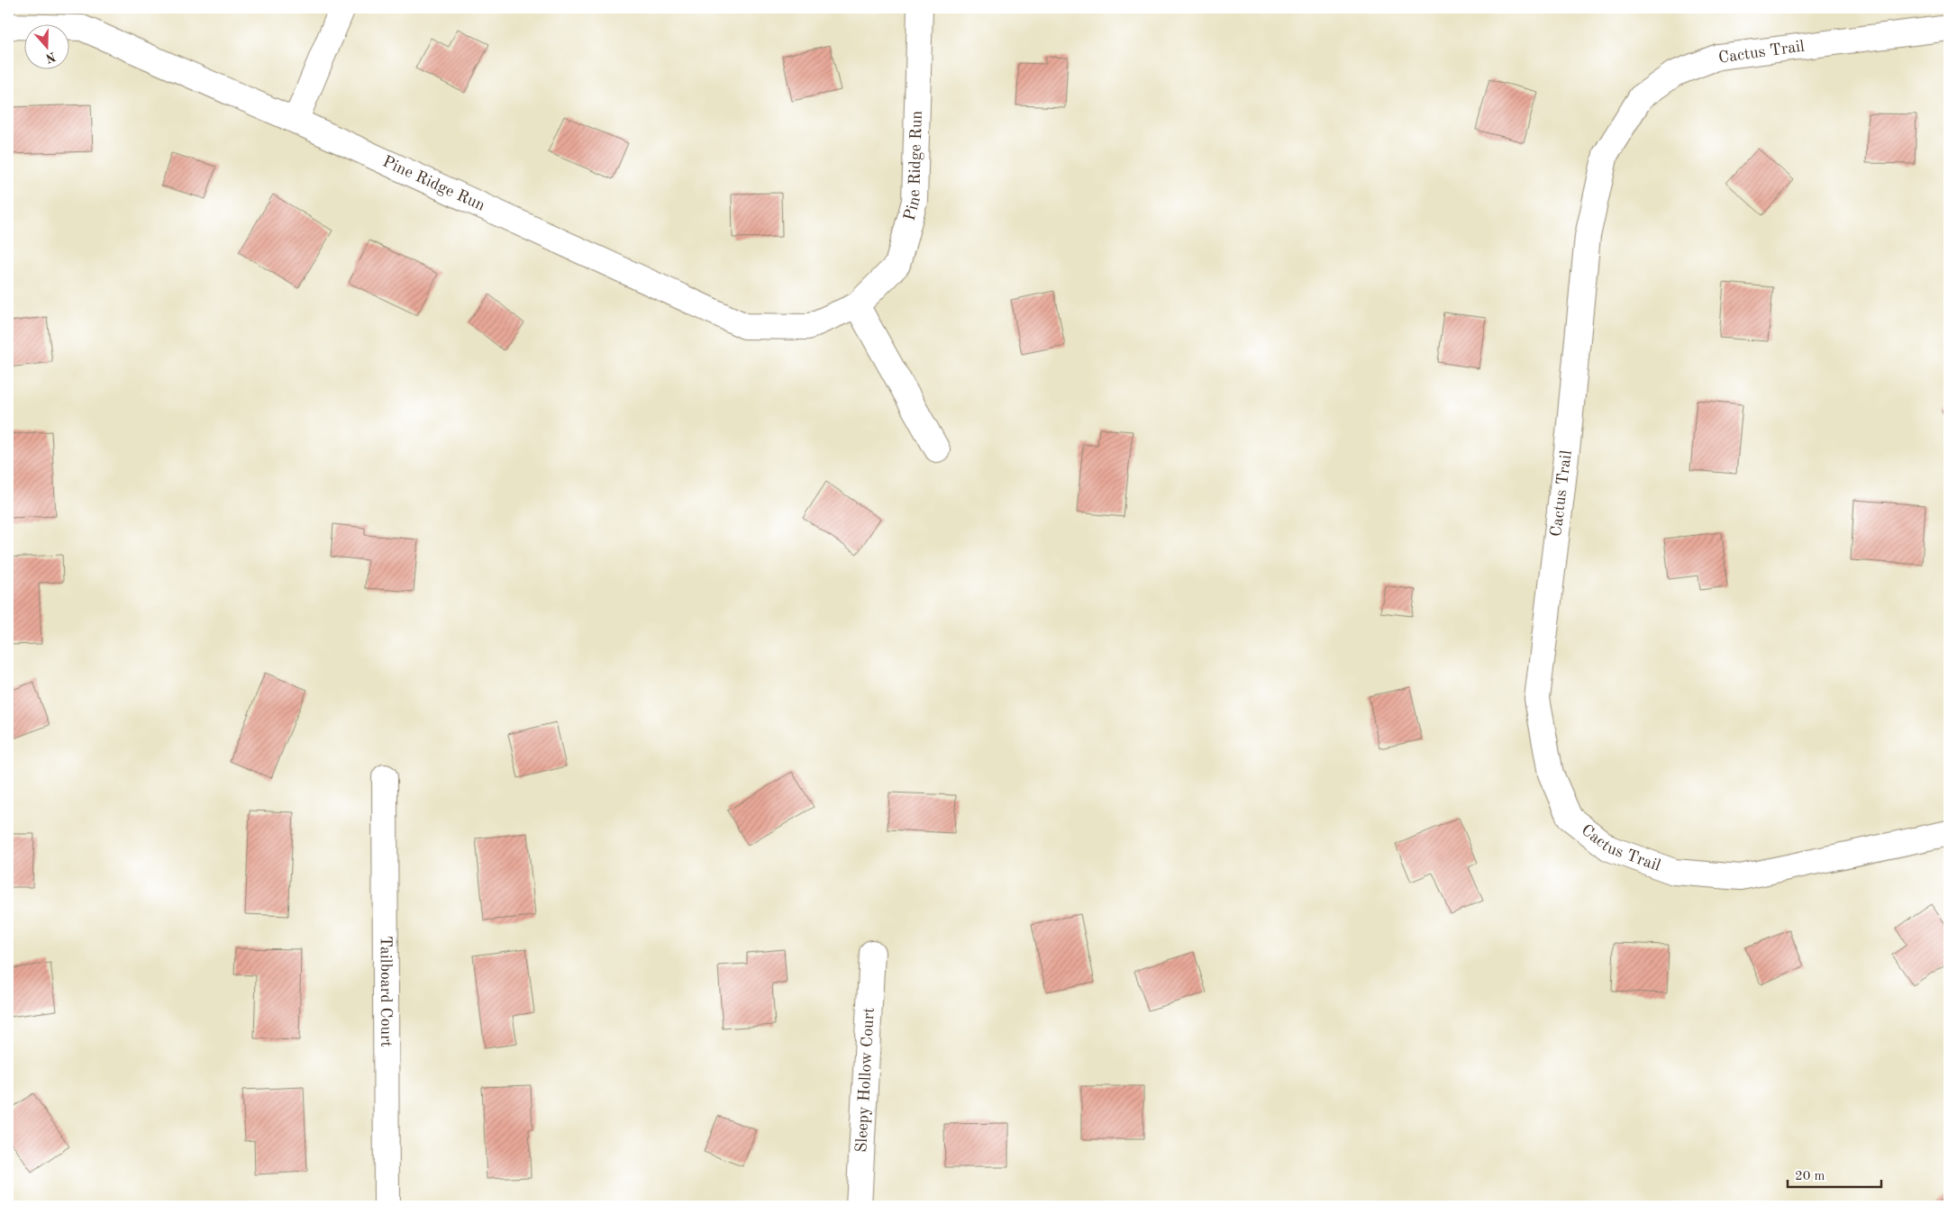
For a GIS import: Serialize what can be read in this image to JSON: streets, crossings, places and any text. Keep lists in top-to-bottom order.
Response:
{
  "streets": {
    "street": [
      "Cactus Trail",
      "Pine Ridge Run",
      "Tailboard Court",
      "Sleepy Hollow Court"
    ]
  },
  "scale_bar": "20 m",
  "north": "bottom"
}
